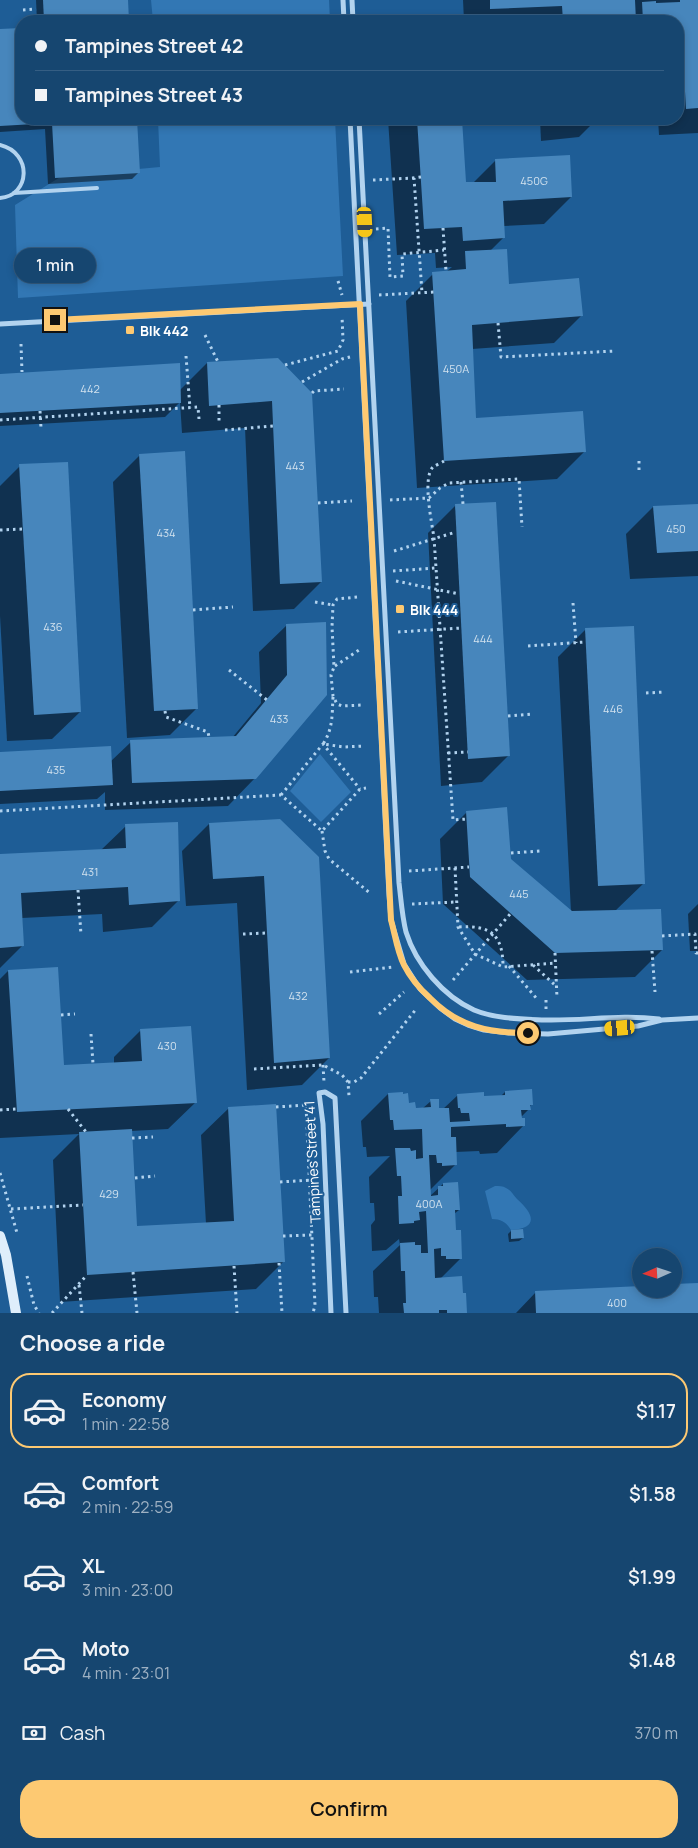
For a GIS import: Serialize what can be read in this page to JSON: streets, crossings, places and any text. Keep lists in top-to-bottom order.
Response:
{
  "streets": {
    "street": ["Tampines Street 41"]
  },
  "places": {
    "transit": ["Blk 442", "Blk 444"]
  },
  "house_numbers": [
    "450G",
    "450A",
    "442",
    "443",
    "450",
    "434",
    "436",
    "444",
    "446",
    "433",
    "435",
    "431",
    "445",
    "432",
    "430",
    "429",
    "400A",
    "400"
  ],
  "north": "left",
  "page": {
    "banner": ["Tampines Street 42", "Tampines Street 43"],
    "bubble": "1 min",
    "heading": "Choose a ride",
    "list": [
      {
        "name": "Economy",
        "note": "1 min · 22:58",
        "value": "$1.17"
      },
      {
        "name": "Comfort",
        "note": "2 min · 22:59",
        "value": "$1.58"
      },
      {
        "name": "XL",
        "note": "3 min · 23:00",
        "value": "$1.99"
      },
      {
        "name": "Moto",
        "note": "4 min · 23:01",
        "value": "$1.48"
      }
    ],
    "pay": ["Cash", "370 m"],
    "buttons": "Confirm"
  }
}
